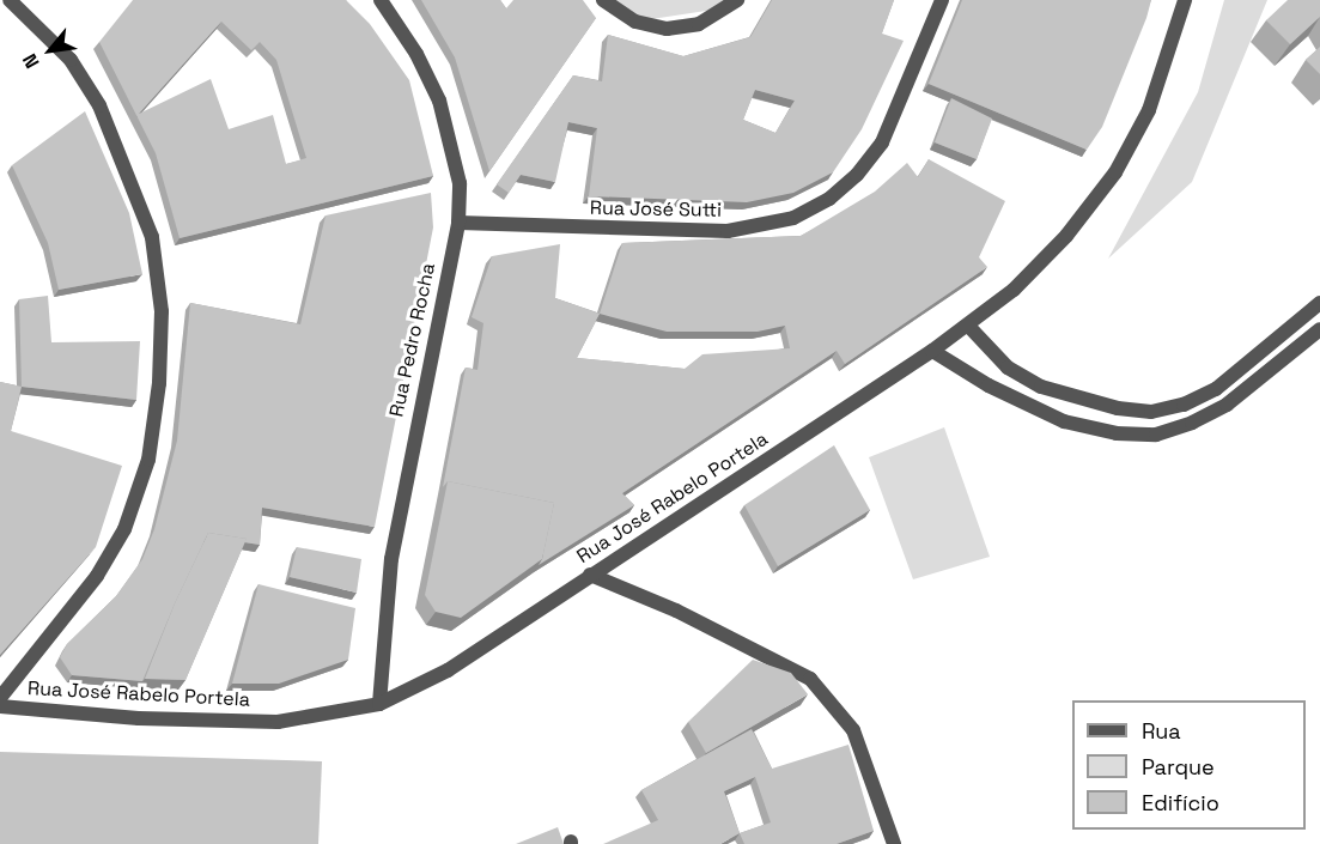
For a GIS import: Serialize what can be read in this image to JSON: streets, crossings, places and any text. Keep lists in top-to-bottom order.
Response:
{
  "streets": {
    "street": ["Rua José Sutti", "Rua Pedro Rocha", "Rua José Rabelo Portela"]
  },
  "crossings": [
    ["Rua José Sutti", "Rua Pedro Rocha"],
    ["Rua Pedro Rocha", "Rua José Rabelo Portela"]
  ],
  "legend": ["Rua", "Parque", "Edifício"],
  "north": "bottom left"
}
